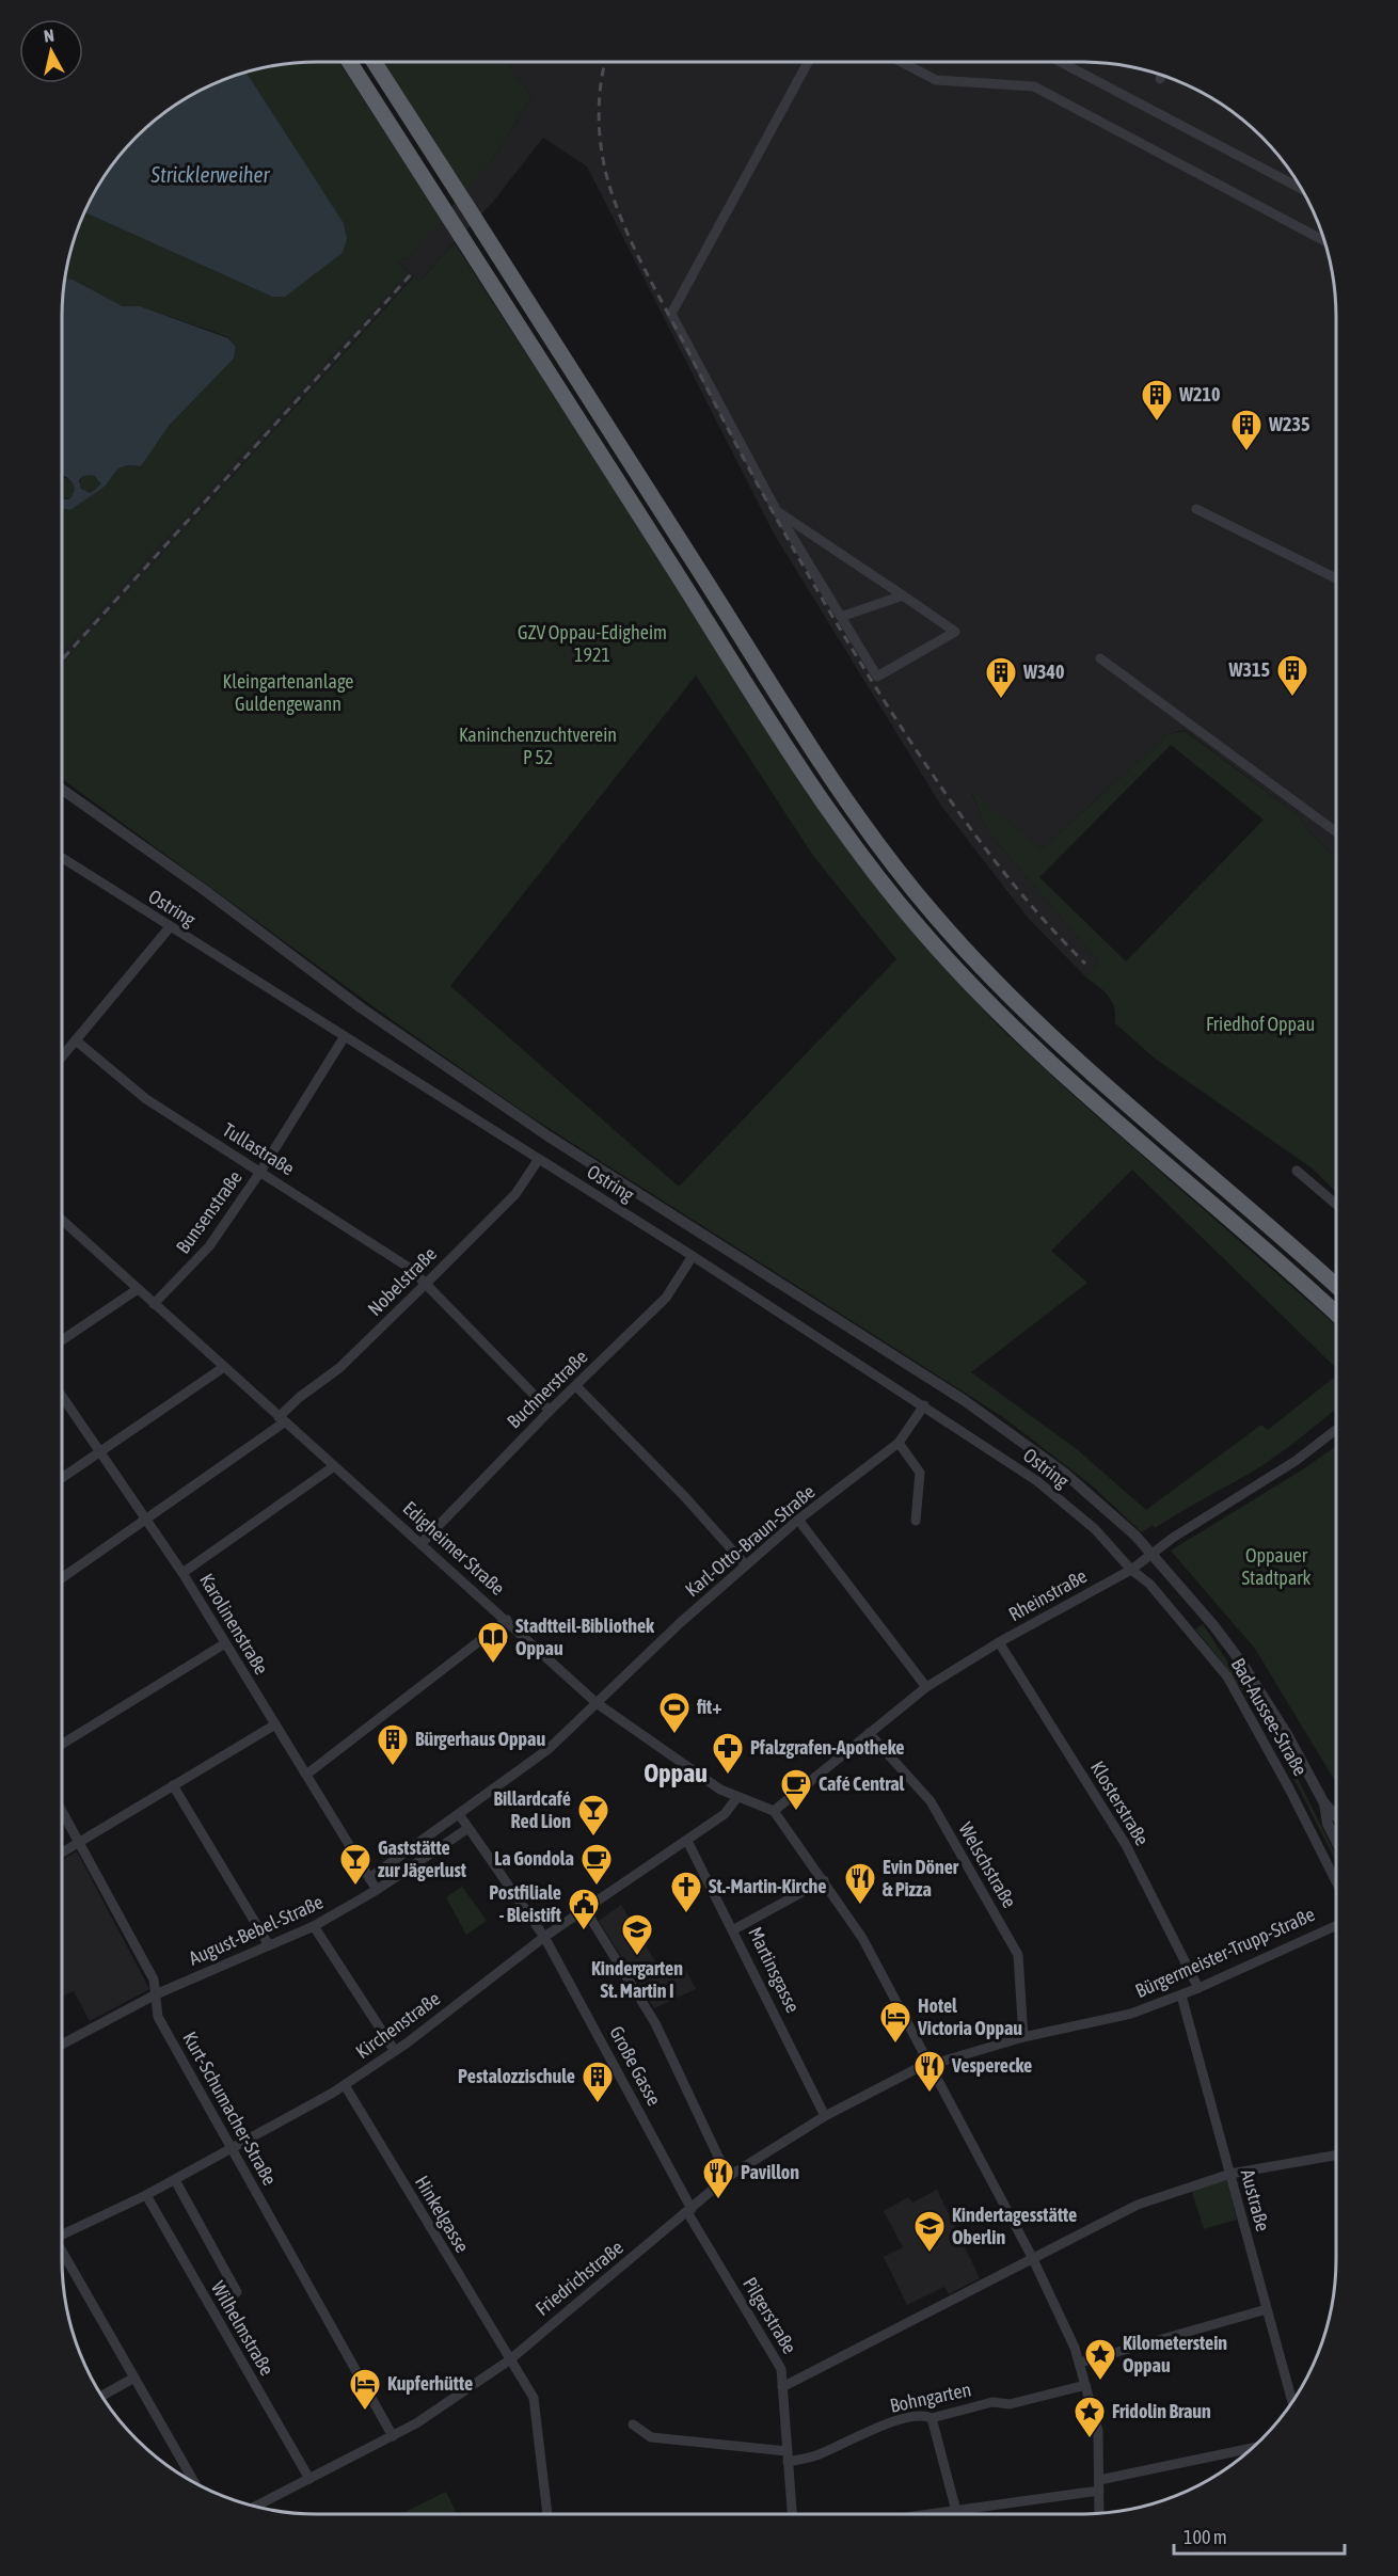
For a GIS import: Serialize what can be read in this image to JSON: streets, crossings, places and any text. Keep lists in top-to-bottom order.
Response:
{
  "streets": {
    "street": [
      "Ostring",
      "Tullastraße",
      "Bunsenstraße",
      "Nobelstraße",
      "Buchnerstraße",
      "Karl-Otto-Braun-Straße",
      "Edigheimer Straße",
      "Rheinstraße",
      "Karolinenstraße",
      "Bad-Aussee-Straße",
      "Klosterstraße",
      "Welschstraße",
      "August-Bebel-Straße",
      "Bürgermeister-Trupp-Straße",
      "Martinsgasse",
      "Kirchenstraße",
      "Große Gasse",
      "Kurt-Schumacher-Straße",
      "Austraße",
      "Hinkelgasse",
      "Friedrichstraße",
      "Pilgerstraße",
      "Wilhelmstraße",
      "Bohngarten"
    ]
  },
  "crossings": [
    ["Ostring", "Bunsenstraße"],
    ["Ostring", "Nobelstraße"],
    ["Ostring", "Buchnerstraße"],
    ["Ostring", "Karl-Otto-Braun-Straße"],
    ["Ostring", "Rheinstraße"],
    ["Ostring", "Bad-Aussee-Straße"],
    ["Tullastraße", "Bunsenstraße"],
    ["Tullastraße", "Nobelstraße"],
    ["Tullastraße", "Buchnerstraße"],
    ["Bunsenstraße", "Edigheimer Straße"],
    ["Nobelstraße", "Edigheimer Straße"],
    ["Nobelstraße", "Karolinenstraße"],
    ["Buchnerstraße", "Edigheimer Straße"],
    ["Karl-Otto-Braun-Straße", "Edigheimer Straße"],
    ["Edigheimer Straße", "Rheinstraße"],
    ["Edigheimer Straße", "Kirchenstraße"],
    ["Rheinstraße", "Bad-Aussee-Straße"],
    ["Rheinstraße", "Klosterstraße"],
    ["Rheinstraße", "Welschstraße"],
    ["Karolinenstraße", "August-Bebel-Straße"],
    ["Klosterstraße", "Bürgermeister-Trupp-Straße"],
    ["Welschstraße", "Bürgermeister-Trupp-Straße"],
    ["August-Bebel-Straße", "Große Gasse"],
    ["August-Bebel-Straße", "Kurt-Schumacher-Straße"],
    ["Bürgermeister-Trupp-Straße", "Austraße"],
    ["Bürgermeister-Trupp-Straße", "Friedrichstraße"],
    ["Martinsgasse", "Kirchenstraße"],
    ["Martinsgasse", "Friedrichstraße"],
    ["Kirchenstraße", "Große Gasse"],
    ["Kirchenstraße", "Kurt-Schumacher-Straße"],
    ["Kirchenstraße", "Hinkelgasse"],
    ["Kirchenstraße", "Wilhelmstraße"],
    ["Große Gasse", "Friedrichstraße"],
    ["Große Gasse", "Pilgerstraße"],
    ["Kurt-Schumacher-Straße", "Friedrichstraße"],
    ["Hinkelgasse", "Friedrichstraße"],
    ["Friedrichstraße", "Pilgerstraße"],
    ["Friedrichstraße", "Wilhelmstraße"],
    ["Pilgerstraße", "Bohngarten"]
  ],
  "districts": ["Oppau"],
  "water": ["Stricklerweiher"],
  "parks": [
    "GZV Oppau-Edigheim 1921",
    "Kleingartenanlage Guldengewann",
    "Kaninchenzuchtverein P 52",
    "Friedhof Oppau",
    "Oppauer Stadtpark"
  ],
  "places": {
    "building": [
      "W210",
      "W235",
      "W315",
      "W340",
      "Bürgerhaus Oppau",
      "Pestalozzischule"
    ],
    "library": ["Stadtteil-Bibliothek Oppau"],
    "sports": ["fit+"],
    "pharmacy": ["Pfalzgrafen-Apotheke"],
    "cafe": ["Café Central", "La Gondola"],
    "bar": ["Billardcafé Red Lion", "Gaststätte zur Jägerlust"],
    "restaurant": ["Evin Döner & Pizza", "Vesperecke", "Pavillon"],
    "church": ["St.-Martin-Kirche"],
    "public building": ["Postfiliale - Bleistift"],
    "school or university": ["Kindergarten St. Martin I", "Kindertagesstätte Oberlin"],
    "hotel": ["Hotel Victoria Oppau", "Kupferhütte"],
    "place": ["Kilometerstein Oppau", "Fridolin Braun"]
  },
  "scale_bar": "100 m",
  "north": "top"
}
